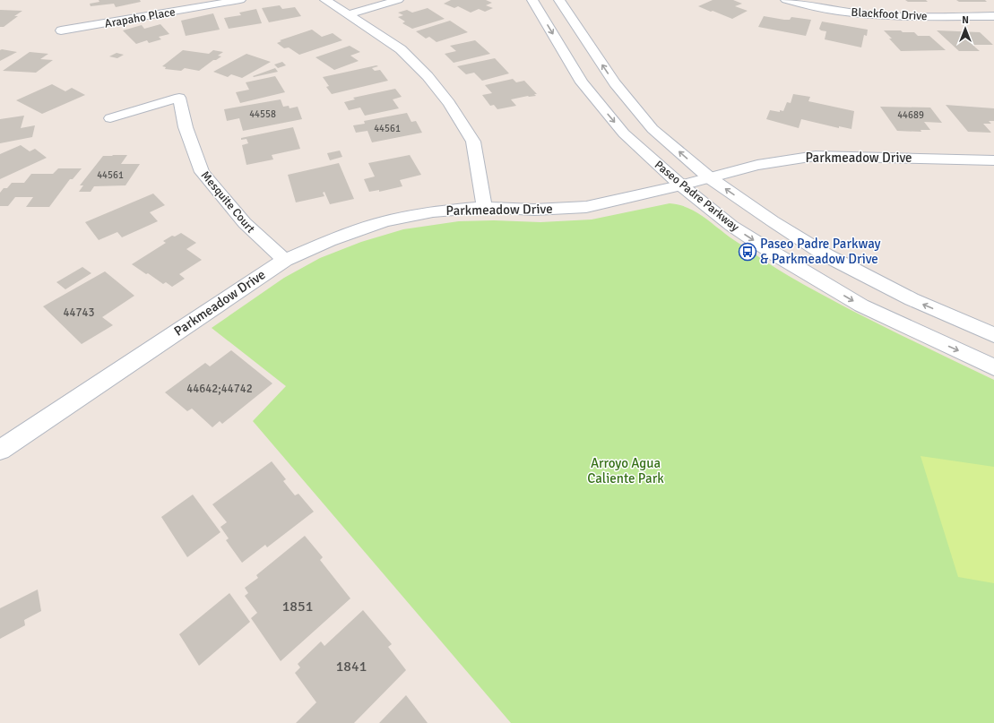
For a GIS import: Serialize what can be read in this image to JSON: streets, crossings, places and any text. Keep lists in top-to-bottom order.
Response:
{
  "streets": {
    "street": [
      "Blackfoot Drive",
      "Arapaho Place",
      "Parkmeadow Drive",
      "Paseo Padre Parkway",
      "Mesquite Court"
    ]
  },
  "crossings": [
    ["Parkmeadow Drive", "Paseo Padre Parkway"],
    ["Parkmeadow Drive", "Mesquite Court"]
  ],
  "parks": ["Arroyo Agua Caliente Park"],
  "places": {
    "bus stop": ["Paseo Padre Parkway & Parkmeadow Drive"]
  },
  "house_numbers": [
    "44558",
    "44689",
    "44561",
    "44561",
    "44743",
    "44642;44742",
    "1851",
    "1841"
  ],
  "north": "top"
}
